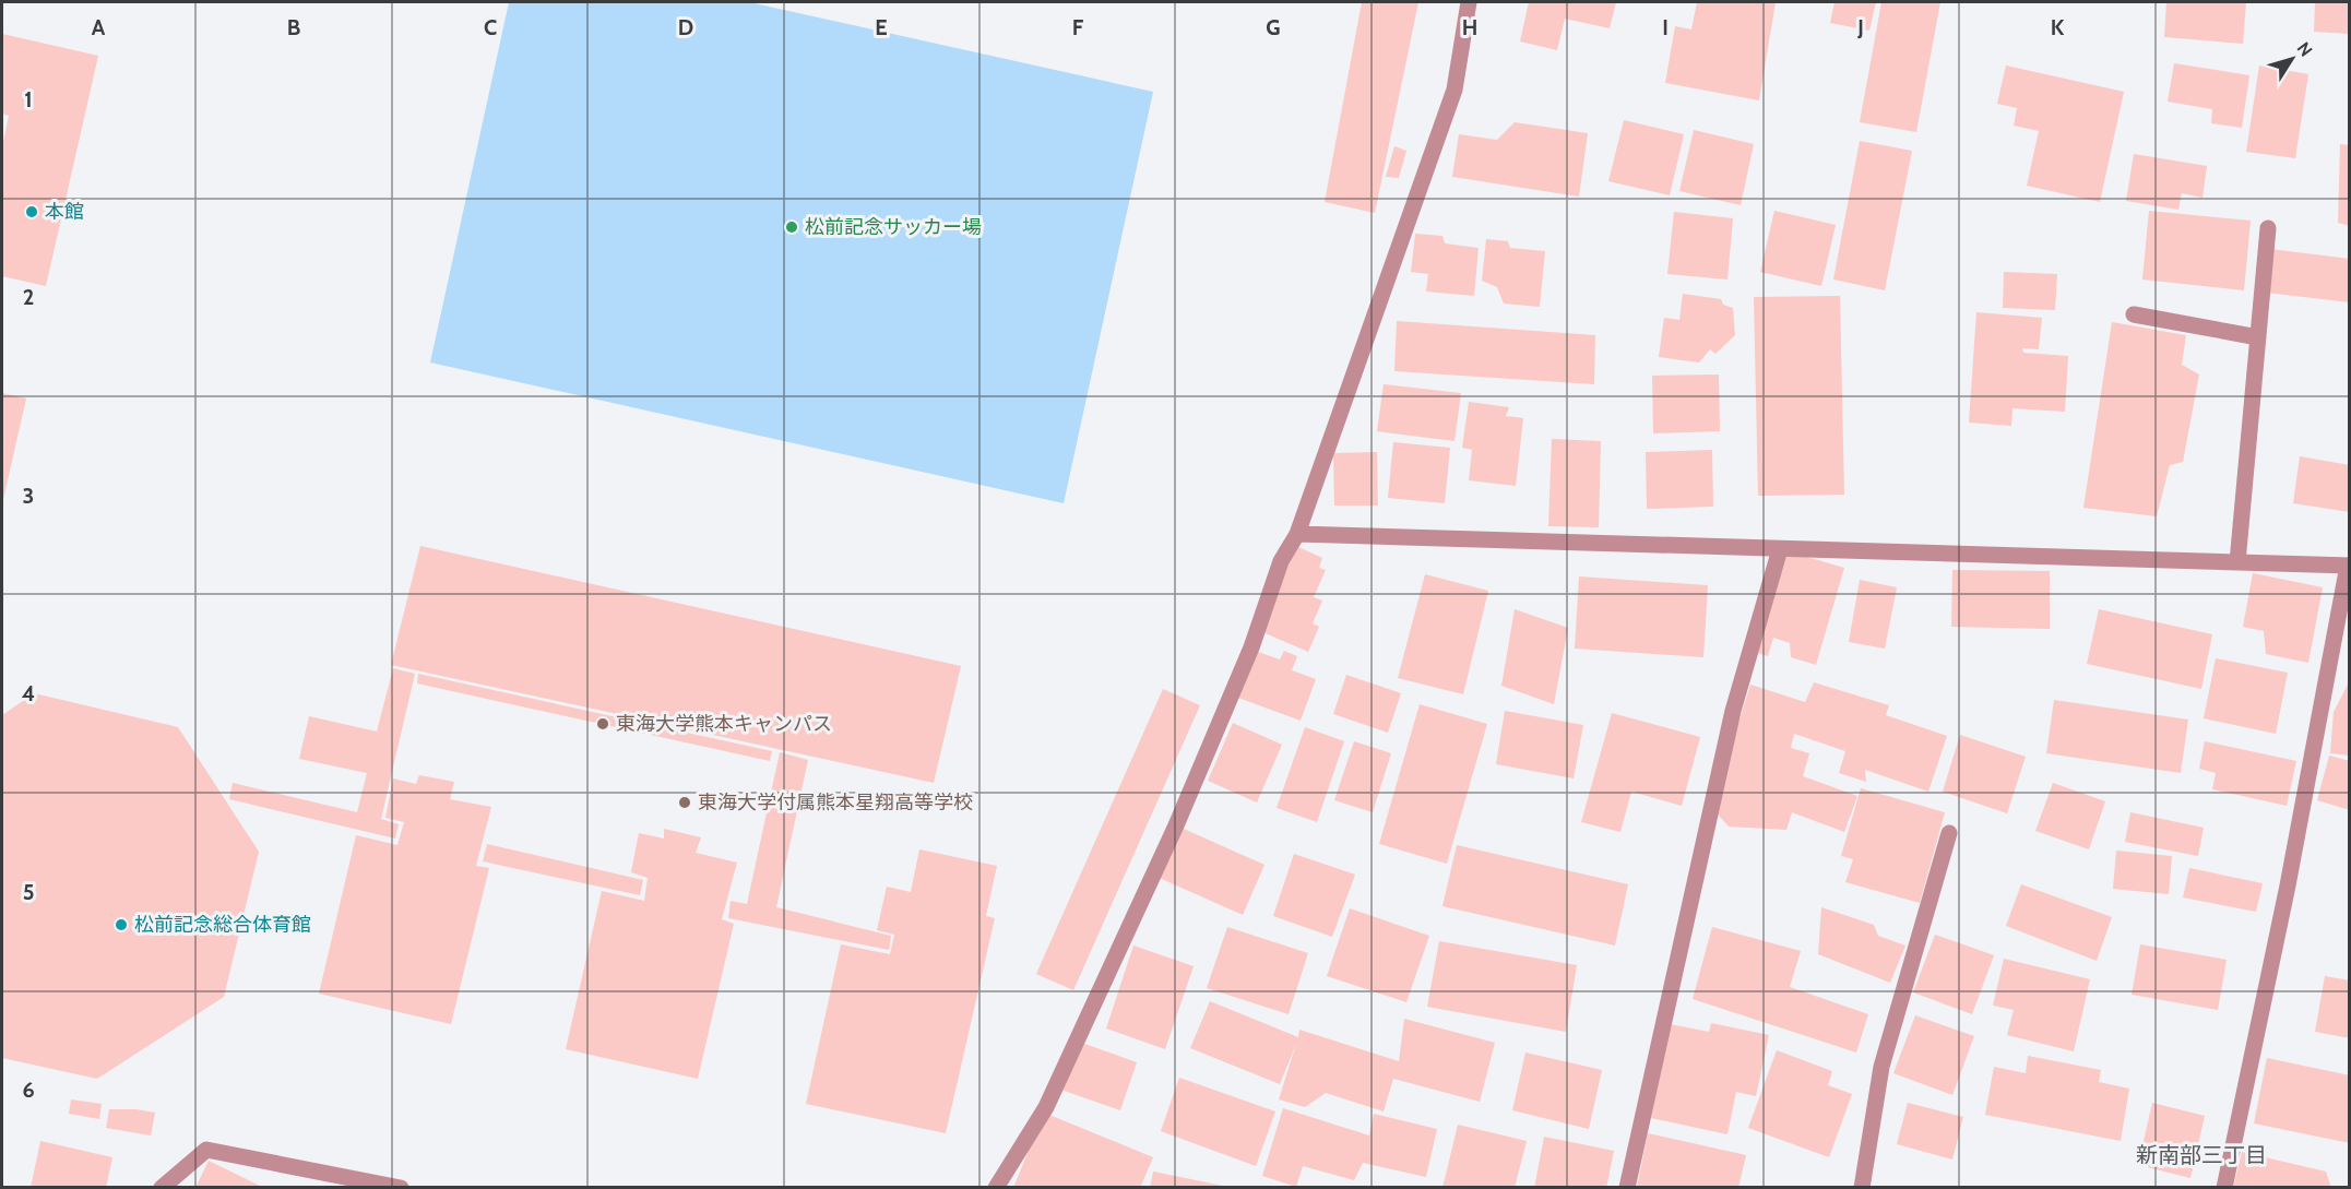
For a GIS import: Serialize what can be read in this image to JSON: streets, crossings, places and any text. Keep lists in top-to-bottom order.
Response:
{
  "districts": ["新南部三丁目"],
  "places": [
    "本館",
    "松前記念サッカー場",
    "東海大学熊本キャンパス",
    "東海大学付属熊本星翔高等学校",
    "松前記念総合体育館"
  ],
  "north": "top right",
  "grid": {
    "columns": [
      "A",
      "B",
      "C",
      "D",
      "E",
      "F",
      "G",
      "H",
      "I",
      "J",
      "K"
    ],
    "rows": [
      "1",
      "2",
      "3",
      "4",
      "5",
      "6"
    ]
  }
}
